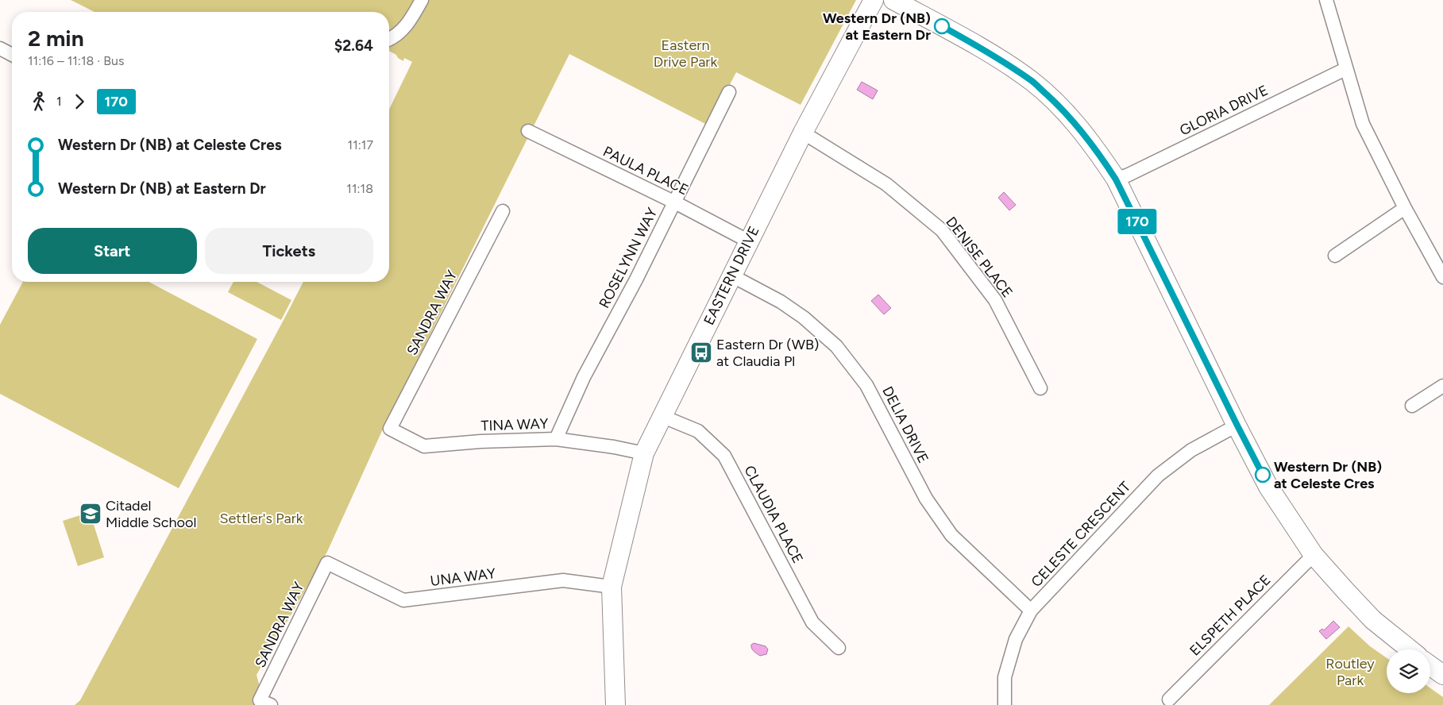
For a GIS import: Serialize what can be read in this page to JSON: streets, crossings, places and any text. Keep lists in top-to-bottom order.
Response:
{
  "streets": {
    "street": [
      "GLORIA DRIVE",
      "PAULA PLACE",
      "DENISE PLACE",
      "ROSELYNN WAY",
      "EASTERN DRIVE",
      "SANDRA WAY",
      "TINA WAY",
      "DELIA DRIVE",
      "CLAUDIA PLACE",
      "CELESTE CRESCENT",
      "UNA WAY",
      "ELSPETH PLACE"
    ]
  },
  "crossings": [
    ["PAULA PLACE", "ROSELYNN WAY"],
    ["PAULA PLACE", "EASTERN DRIVE"],
    ["DENISE PLACE", "EASTERN DRIVE"],
    ["ROSELYNN WAY", "TINA WAY"],
    ["EASTERN DRIVE", "TINA WAY"],
    ["EASTERN DRIVE", "DELIA DRIVE"],
    ["EASTERN DRIVE", "CLAUDIA PLACE"],
    ["EASTERN DRIVE", "UNA WAY"],
    ["SANDRA WAY", "TINA WAY"],
    ["SANDRA WAY", "UNA WAY"],
    ["DELIA DRIVE", "CELESTE CRESCENT"]
  ],
  "parks": ["Eastern Drive Park", "Settler's Park", "Routley Park"],
  "places": {
    "other": ["Western Dr (NB) at Eastern Dr", "Western Dr (NB) at Celeste Cres"],
    "bus stop": ["Eastern Dr (WB) at Claudia Pl"],
    "school or university": ["Citadel Middle School"]
  },
  "lines": ["bus line 170"],
  "page": {
    "on_map": "170",
    "heading": ["2 min", "11:16 – 11:18 · Bus", "$2.64"],
    "legs": ["1", "170"],
    "list": [
      {
        "name": "Western Dr (NB) at Celeste Cres",
        "value": "11:17"
      },
      {
        "name": "Western Dr (NB) at Eastern Dr",
        "value": "11:18"
      }
    ],
    "buttons": ["Start", "Tickets"]
  }
}
